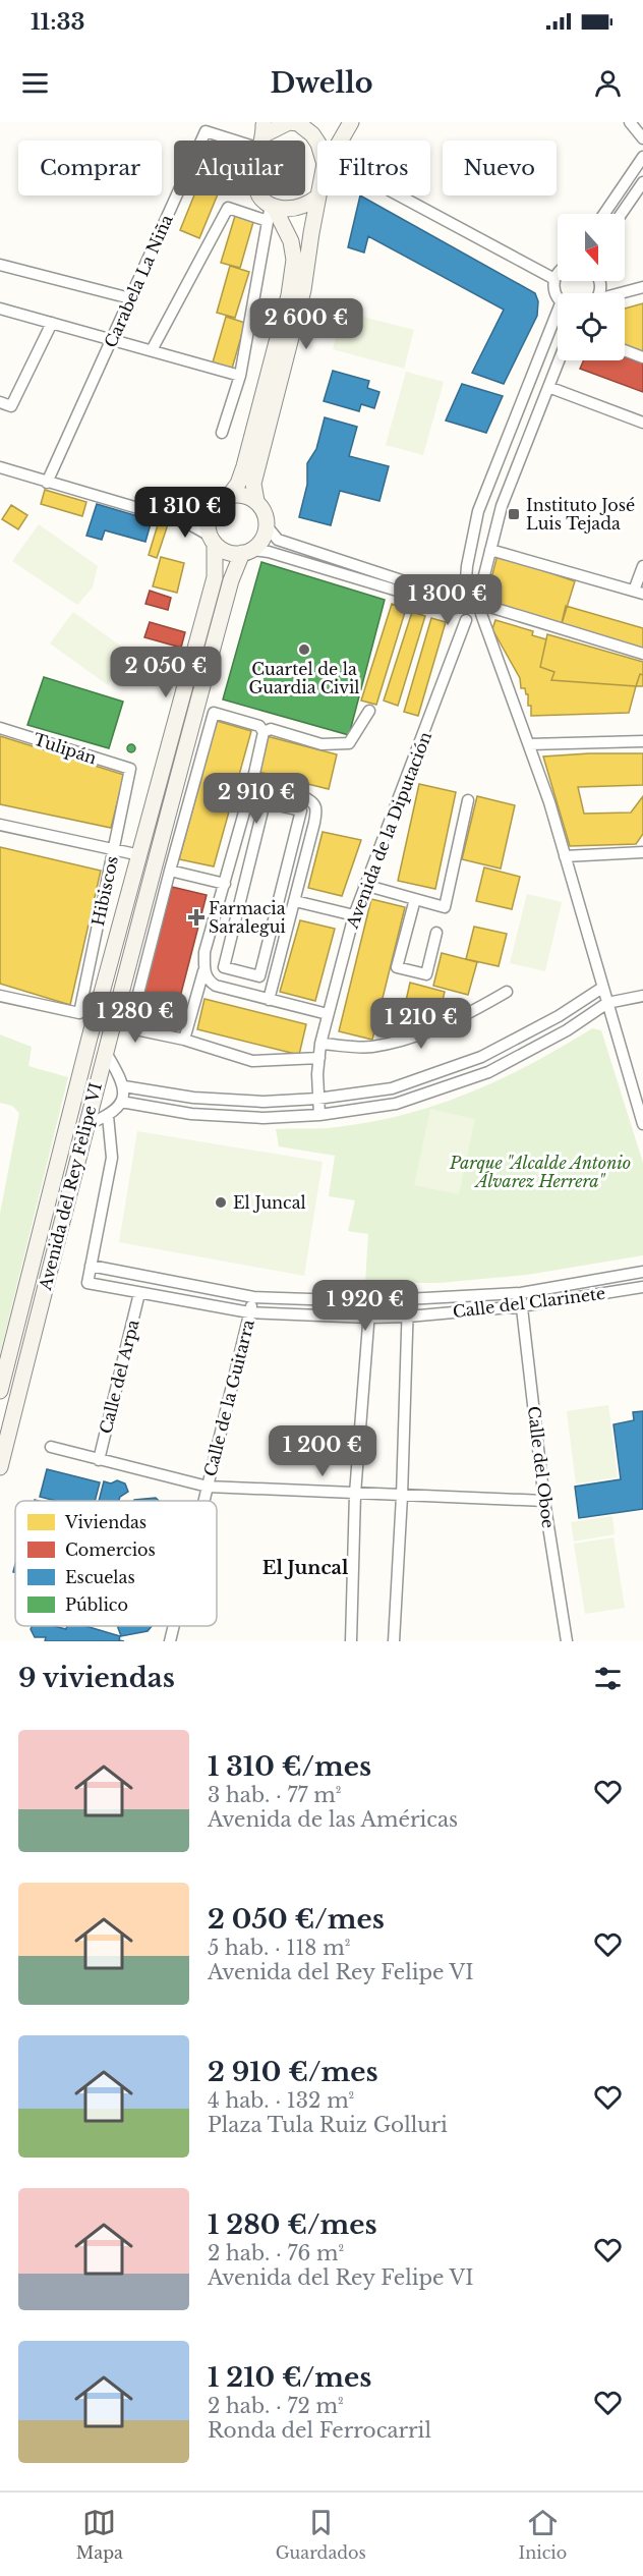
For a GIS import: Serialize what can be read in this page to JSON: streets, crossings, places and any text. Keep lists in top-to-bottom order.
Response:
{
  "streets": {
    "main road": ["Avenida del Rey Felipe VI"],
    "street": [
      "Carabela La Niña",
      "Tulipán",
      "Avenida de la Diputación",
      "Hibiscos",
      "Calle del Clarinete",
      "Calle del Arpa",
      "Calle de la Guitarra",
      "Calle del Oboe"
    ]
  },
  "crossings": [
    ["Tulipán", "Hibiscos"],
    ["Calle del Clarinete", "Calle del Arpa"],
    ["Calle del Clarinete", "Calle de la Guitarra"],
    ["Calle del Clarinete", "Calle del Oboe"]
  ],
  "districts": ["El Juncal"],
  "parks": ["Parque \"Alcalde Antonio Álvarez Herrera\""],
  "places": {
    "transit": ["Instituto José Luis Tejada"],
    "other": ["Cuartel de la Guardia Civil", "El Juncal"],
    "health": ["Farmacia Saralegui"]
  },
  "legend": [
    "Viviendas",
    "Comercios",
    "Escuelas",
    "Público"
  ],
  "north": "bottom",
  "page": {
    "status": "11:33",
    "header": "Dwello",
    "chip": [
      "Comprar",
      "Alquilar",
      "Filtros",
      "Nuevo"
    ],
    "price": [
      "2 600 €",
      "1 310 €",
      "1 300 €",
      "2 050 €",
      "2 910 €",
      "1 280 €",
      "1 210 €",
      "1 920 €",
      "1 200 €"
    ],
    "heading": "9 viviendas",
    "list": [
      {
        "name": "1 310 €/mes",
        "note": "3 hab. · 77 m² · Avenida de las Américas"
      },
      {
        "name": "2 050 €/mes",
        "note": "5 hab. · 118 m² · Avenida del Rey Felipe VI"
      },
      {
        "name": "2 910 €/mes",
        "note": "4 hab. · 132 m² · Plaza Tula Ruiz Golluri"
      },
      {
        "name": "1 280 €/mes",
        "note": "2 hab. · 76 m² · Avenida del Rey Felipe VI"
      },
      {
        "name": "1 210 €/mes",
        "note": "2 hab. · 72 m² · Ronda del Ferrocarril"
      }
    ],
    "tabs": ["Mapa", "Guardados", "Inicio"]
  }
}
